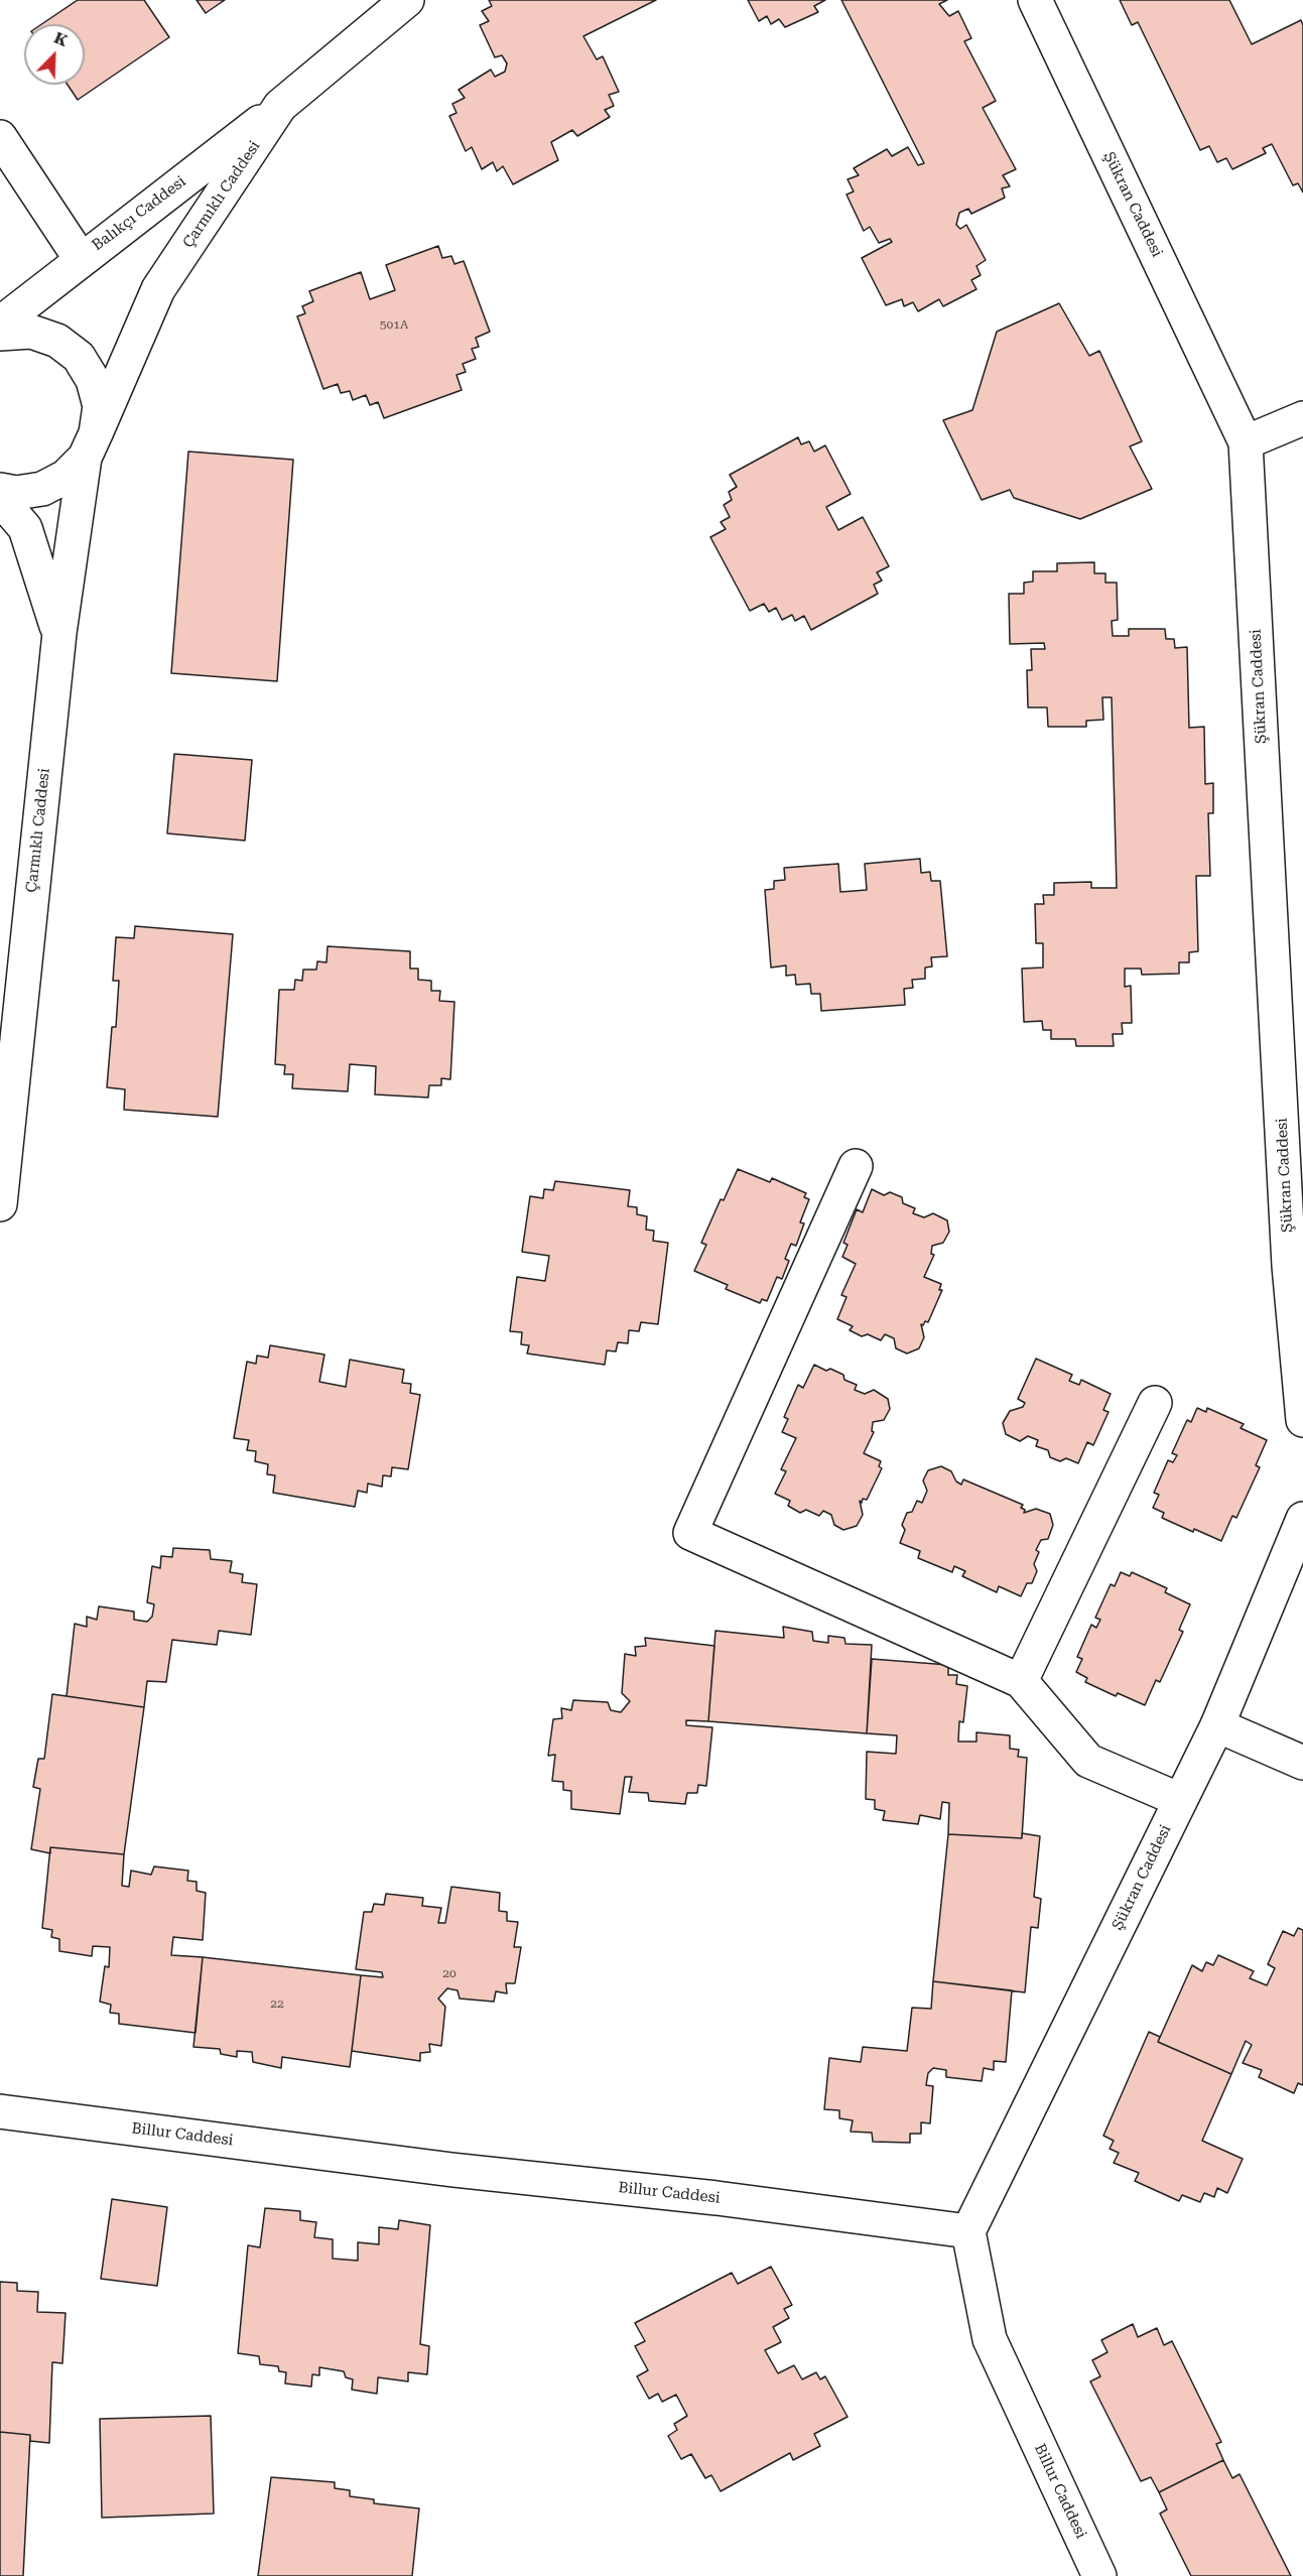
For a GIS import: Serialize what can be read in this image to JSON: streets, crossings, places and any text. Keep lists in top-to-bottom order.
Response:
{
  "streets": {
    "main road": [
      "Çarmıklı Caddesi",
      "Şükran Caddesi",
      "Balıkçı Caddesi",
      "Billur Caddesi"
    ]
  },
  "crossings": [
    ["Çarmıklı Caddesi", "Balıkçı Caddesi"],
    ["Şükran Caddesi", "Billur Caddesi"]
  ],
  "house_numbers": ["501A", "20", "22"],
  "north": "top right"
}
